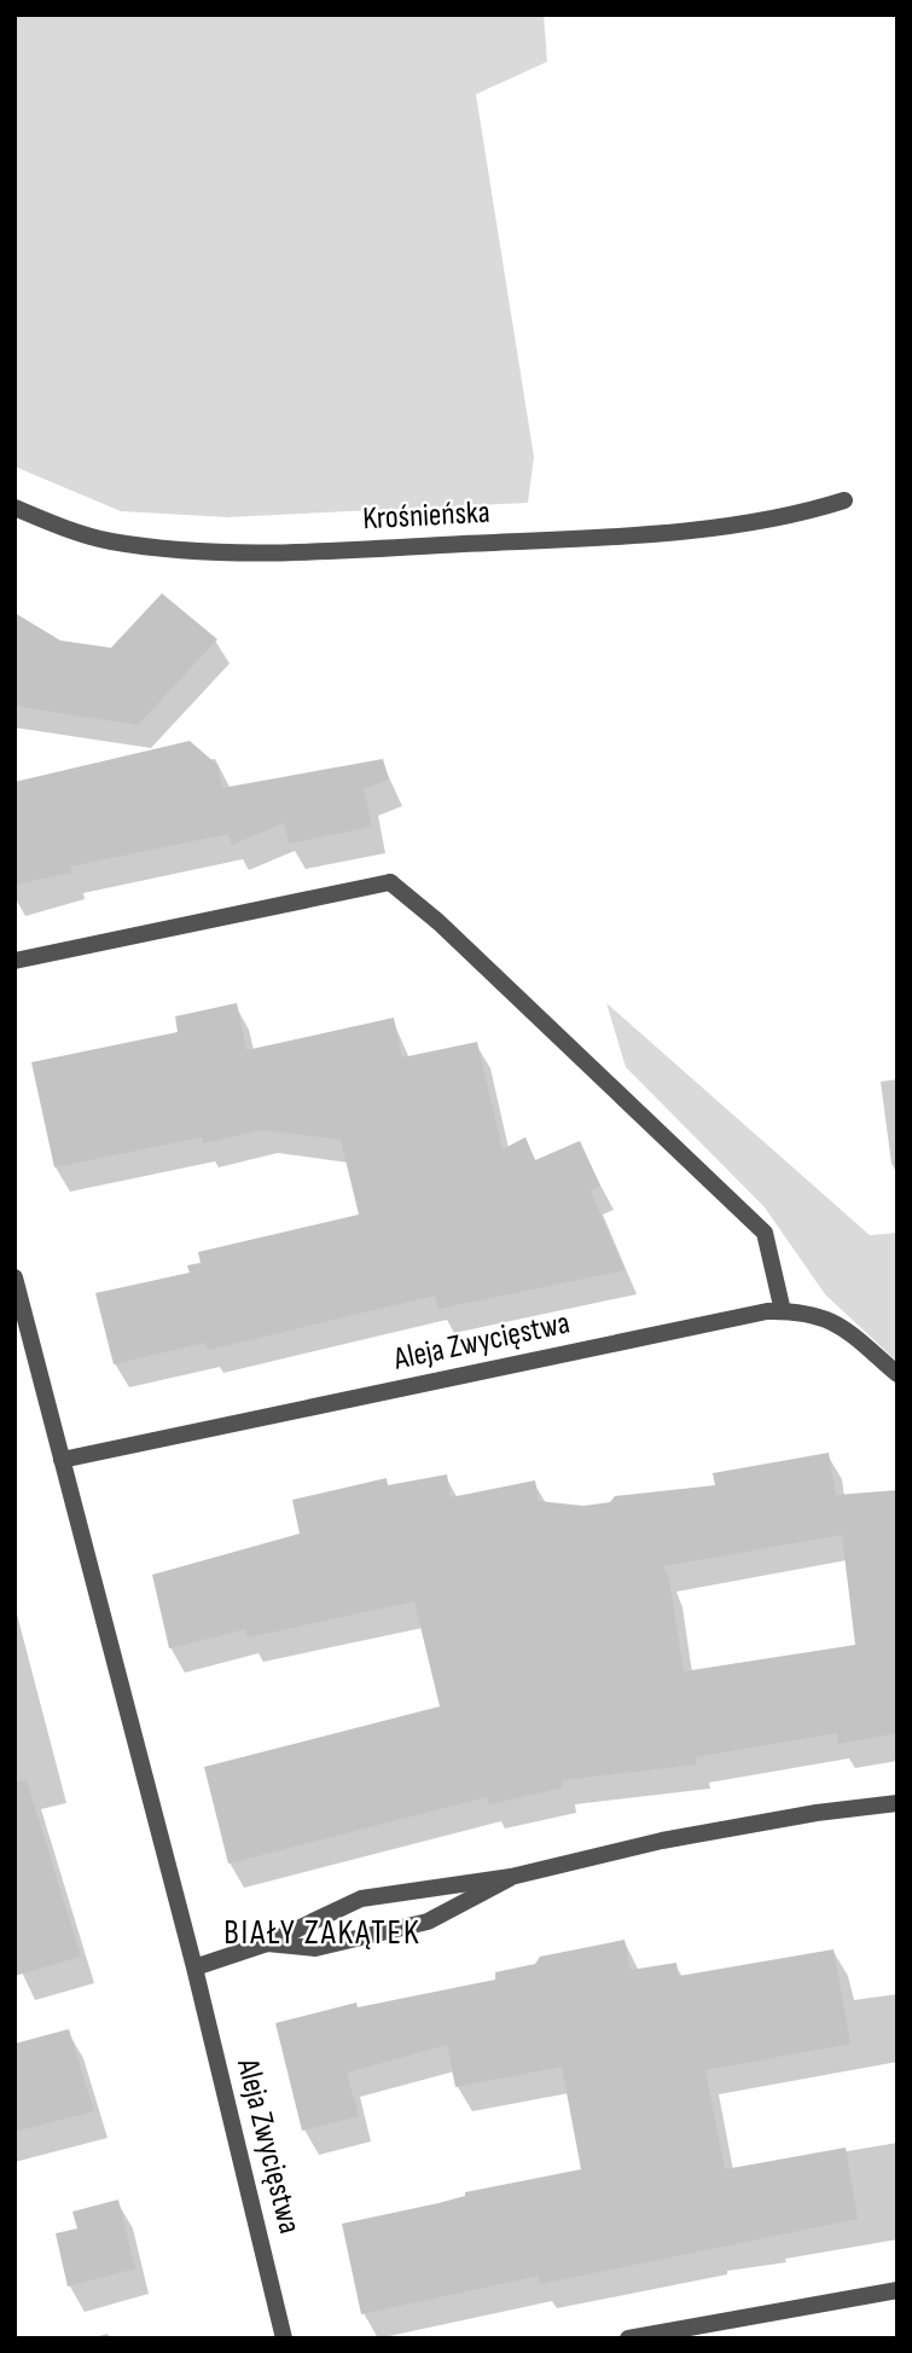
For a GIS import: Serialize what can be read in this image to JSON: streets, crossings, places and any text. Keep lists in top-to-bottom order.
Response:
{
  "streets": {
    "street": ["Krośnieńska", "Aleja Zwycięstwa"]
  },
  "districts": ["BIAŁY ZAKĄTEK"]
}
